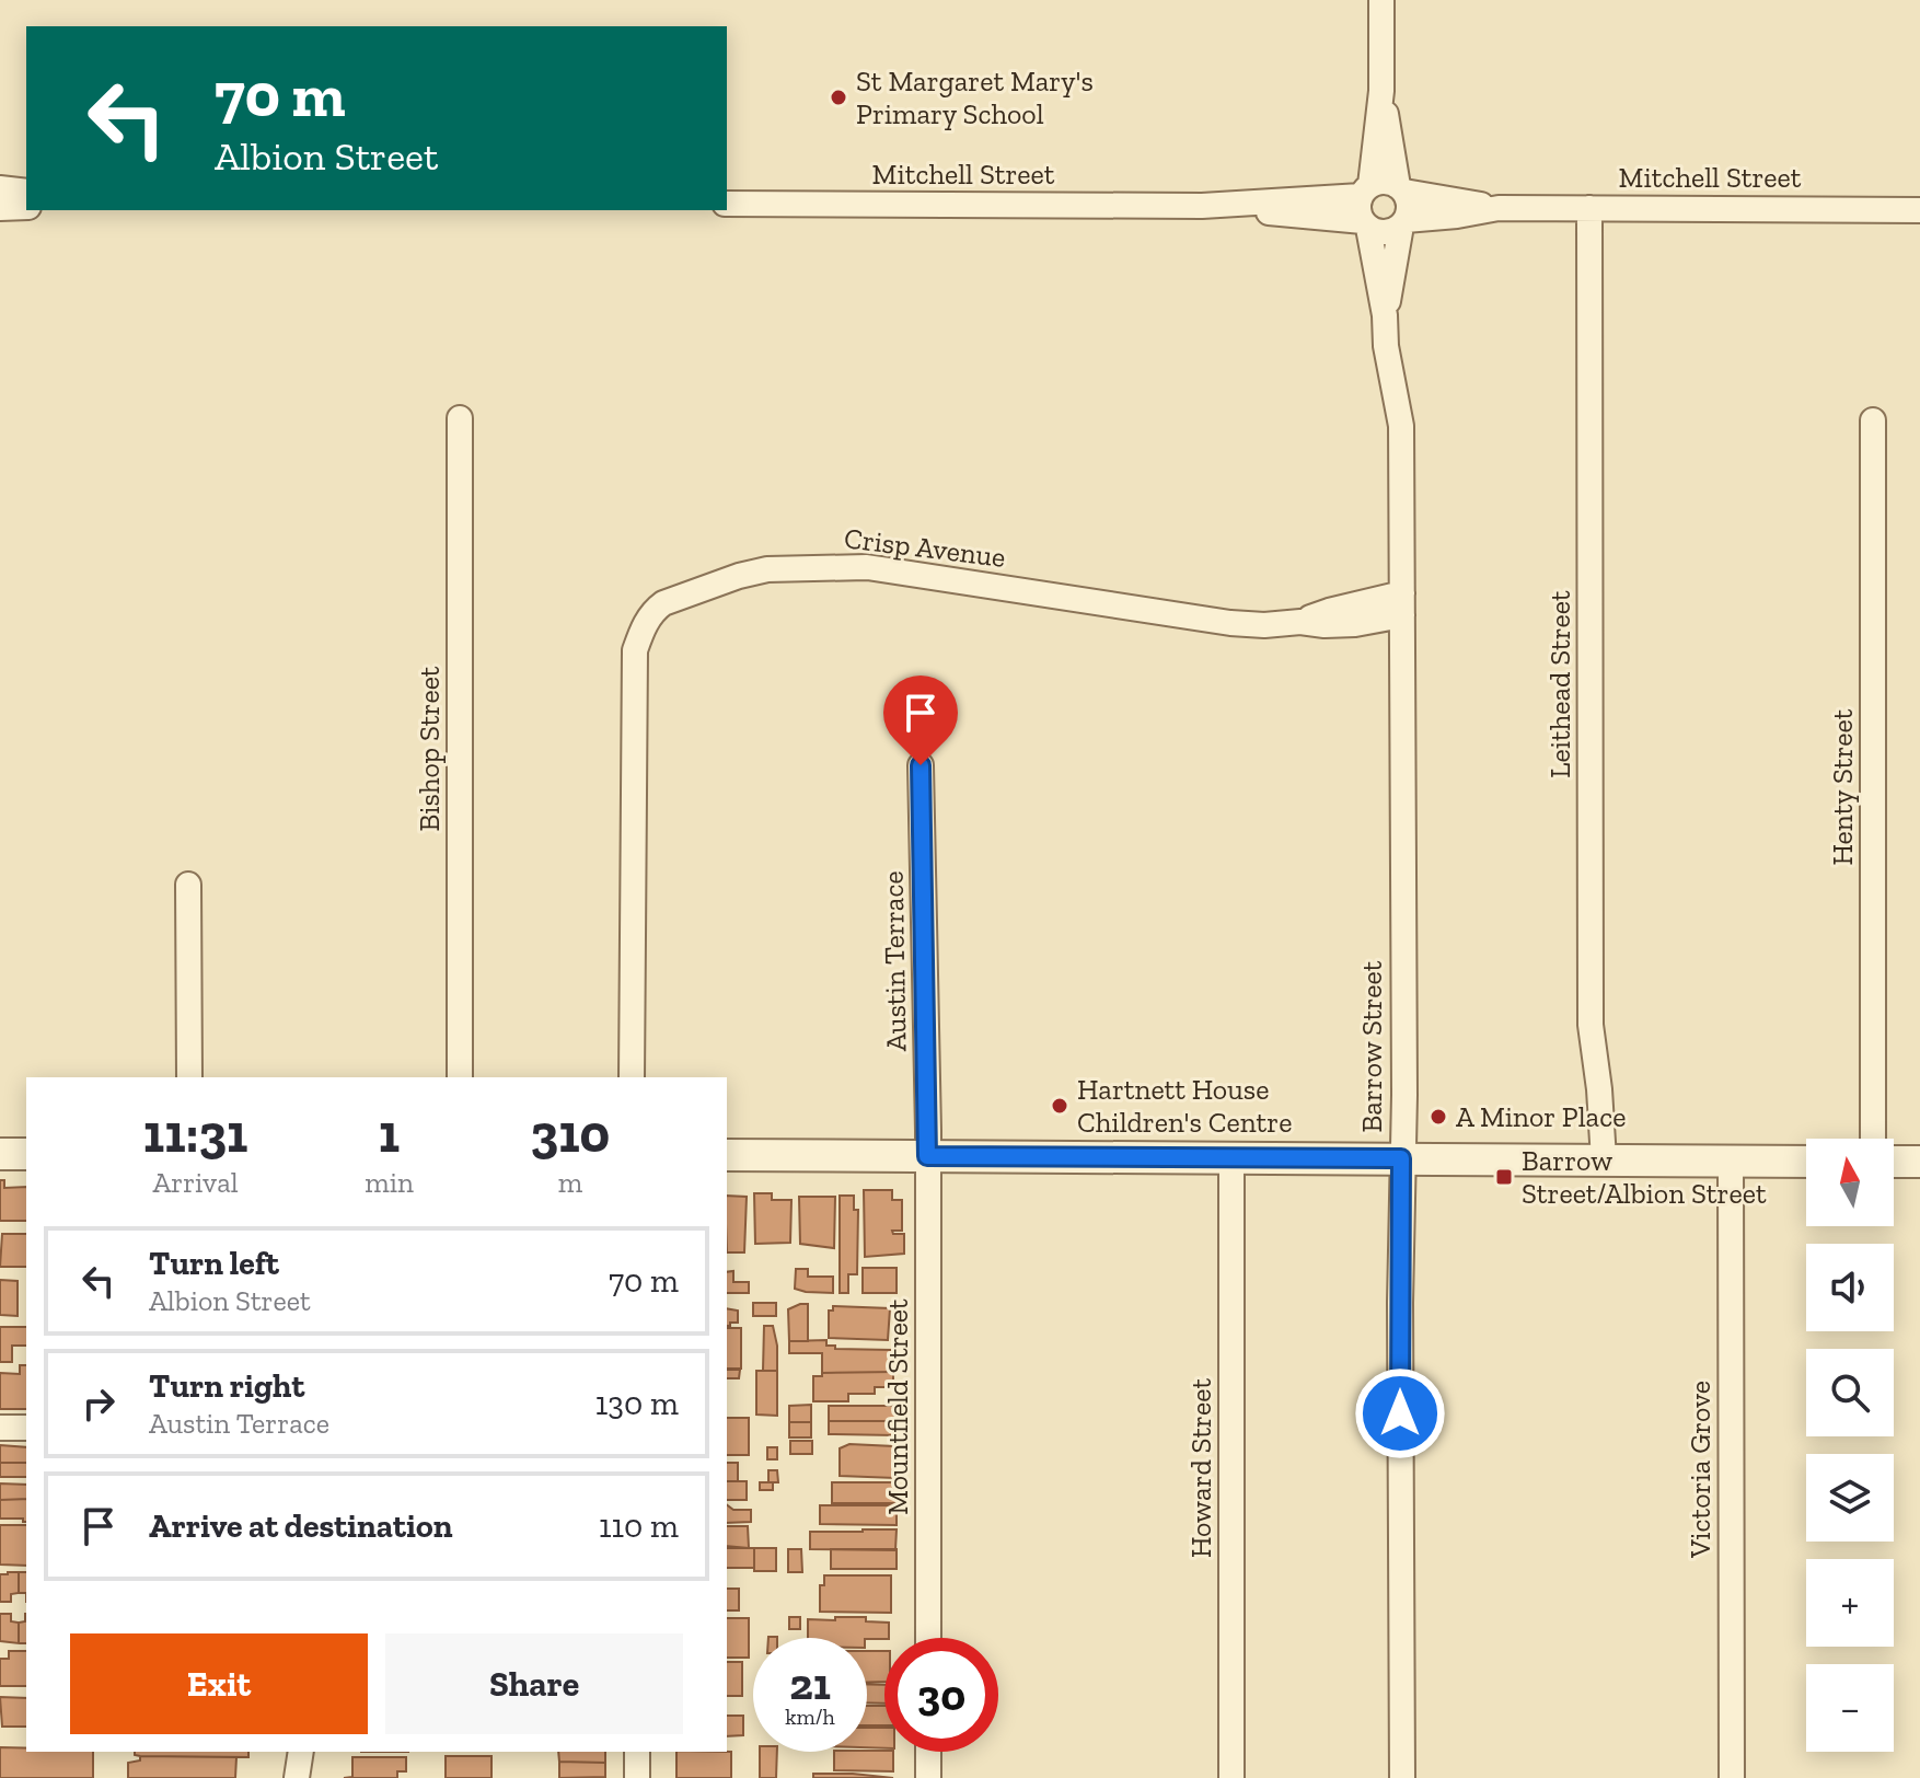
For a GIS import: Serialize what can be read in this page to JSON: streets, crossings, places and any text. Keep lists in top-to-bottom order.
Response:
{
  "streets": {
    "street": [
      "Mitchell Street",
      "Crisp Avenue",
      "Leithead Street",
      "Bishop Street",
      "Henty Street",
      "Austin Terrace",
      "Barrow Street",
      "Mountfield Street",
      "Howard Street",
      "Victoria Grove"
    ]
  },
  "crossings": [
    ["Mitchell Street", "Leithead Street"],
    ["Mitchell Street", "Barrow Street"],
    ["Crisp Avenue", "Barrow Street"],
    ["Austin Terrace", "Mountfield Street"]
  ],
  "places": {
    "other": ["St Margaret Mary's Primary School", "Hartnett House Children's Centre", "A Minor Place"],
    "transit": ["Barrow Street/Albion Street"]
  },
  "north": "top",
  "page": {
    "turn": ["70 m", "Albion Street"],
    "eta": [
      "11:31",
      "Arrival",
      "1",
      "min",
      "310",
      "m"
    ],
    "map_buttons": ["+", "−"],
    "list": [
      {
        "name": "Turn left",
        "note": "Albion Street",
        "value": "70 m"
      },
      {
        "name": "Turn right",
        "note": "Austin Terrace",
        "value": "130 m"
      },
      {
        "name": "Arrive at destination",
        "value": "110 m"
      }
    ],
    "buttons": ["Exit", "Share"],
    "speed": "21 km/h",
    "limit": "30"
  }
}
